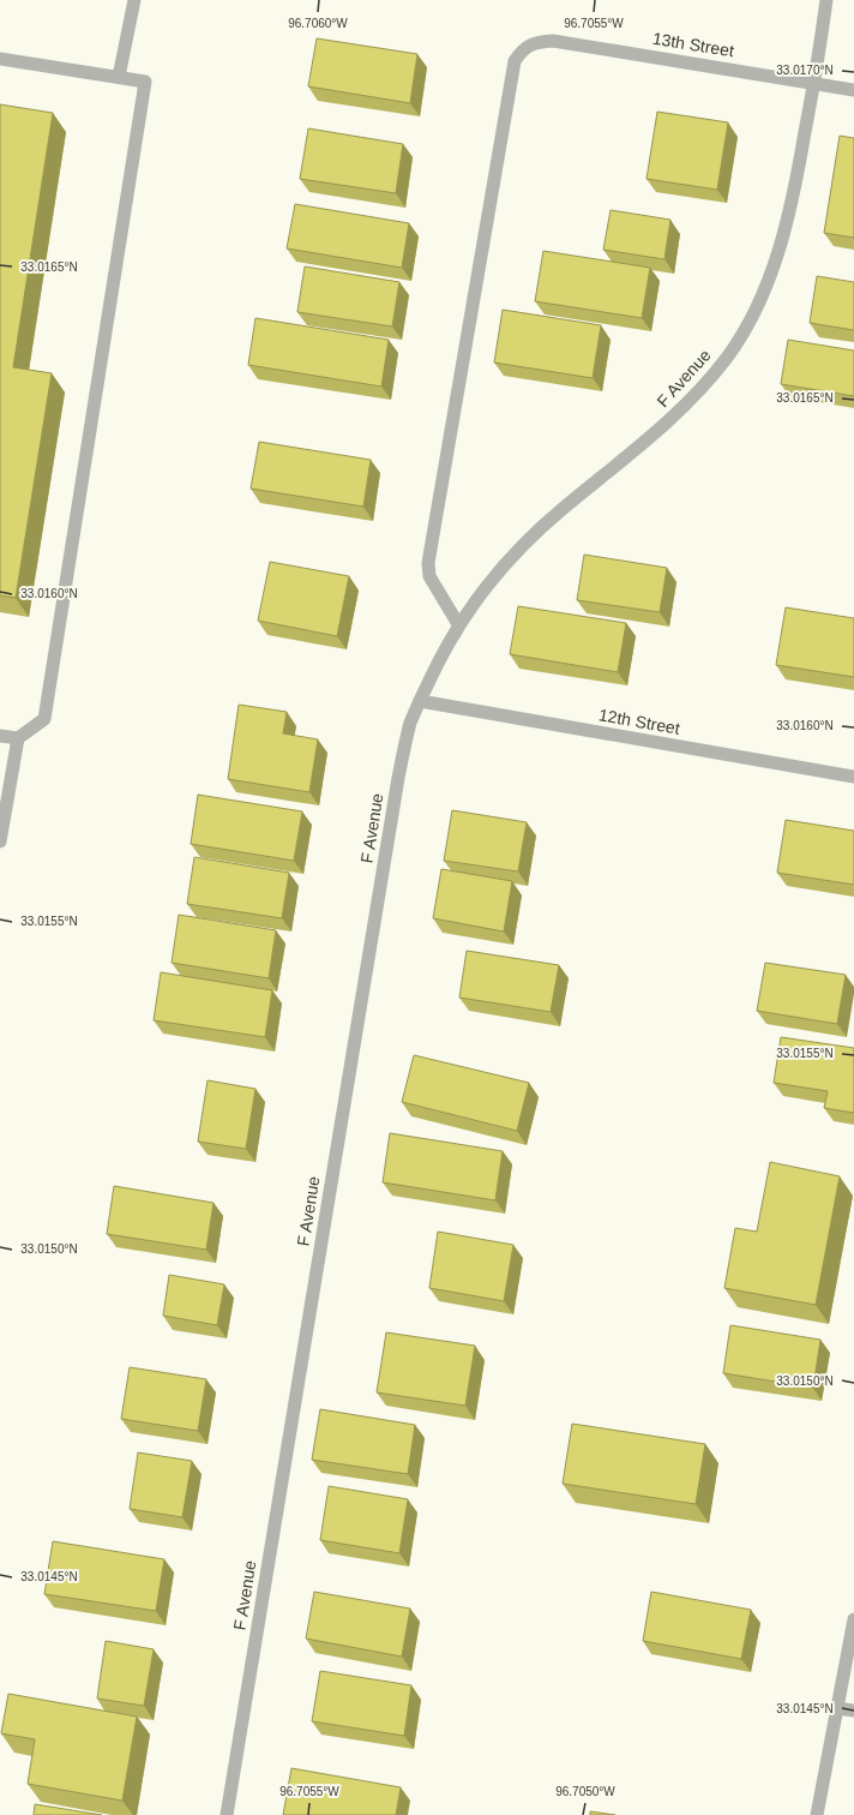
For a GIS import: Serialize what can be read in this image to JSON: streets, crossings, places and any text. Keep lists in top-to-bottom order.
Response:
{
  "streets": {
    "street": ["13th Street", "F Avenue", "12th Street"]
  },
  "crossings": [
    ["13th Street", "F Avenue"],
    ["F Avenue", "12th Street"]
  ],
  "coordinates": [
    "96.7060°W",
    "96.7055°W",
    "33.0170°N",
    "33.0165°N",
    "33.0160°N",
    "33.0155°N",
    "33.0150°N",
    "33.0145°N",
    "96.7050°W"
  ]
}
